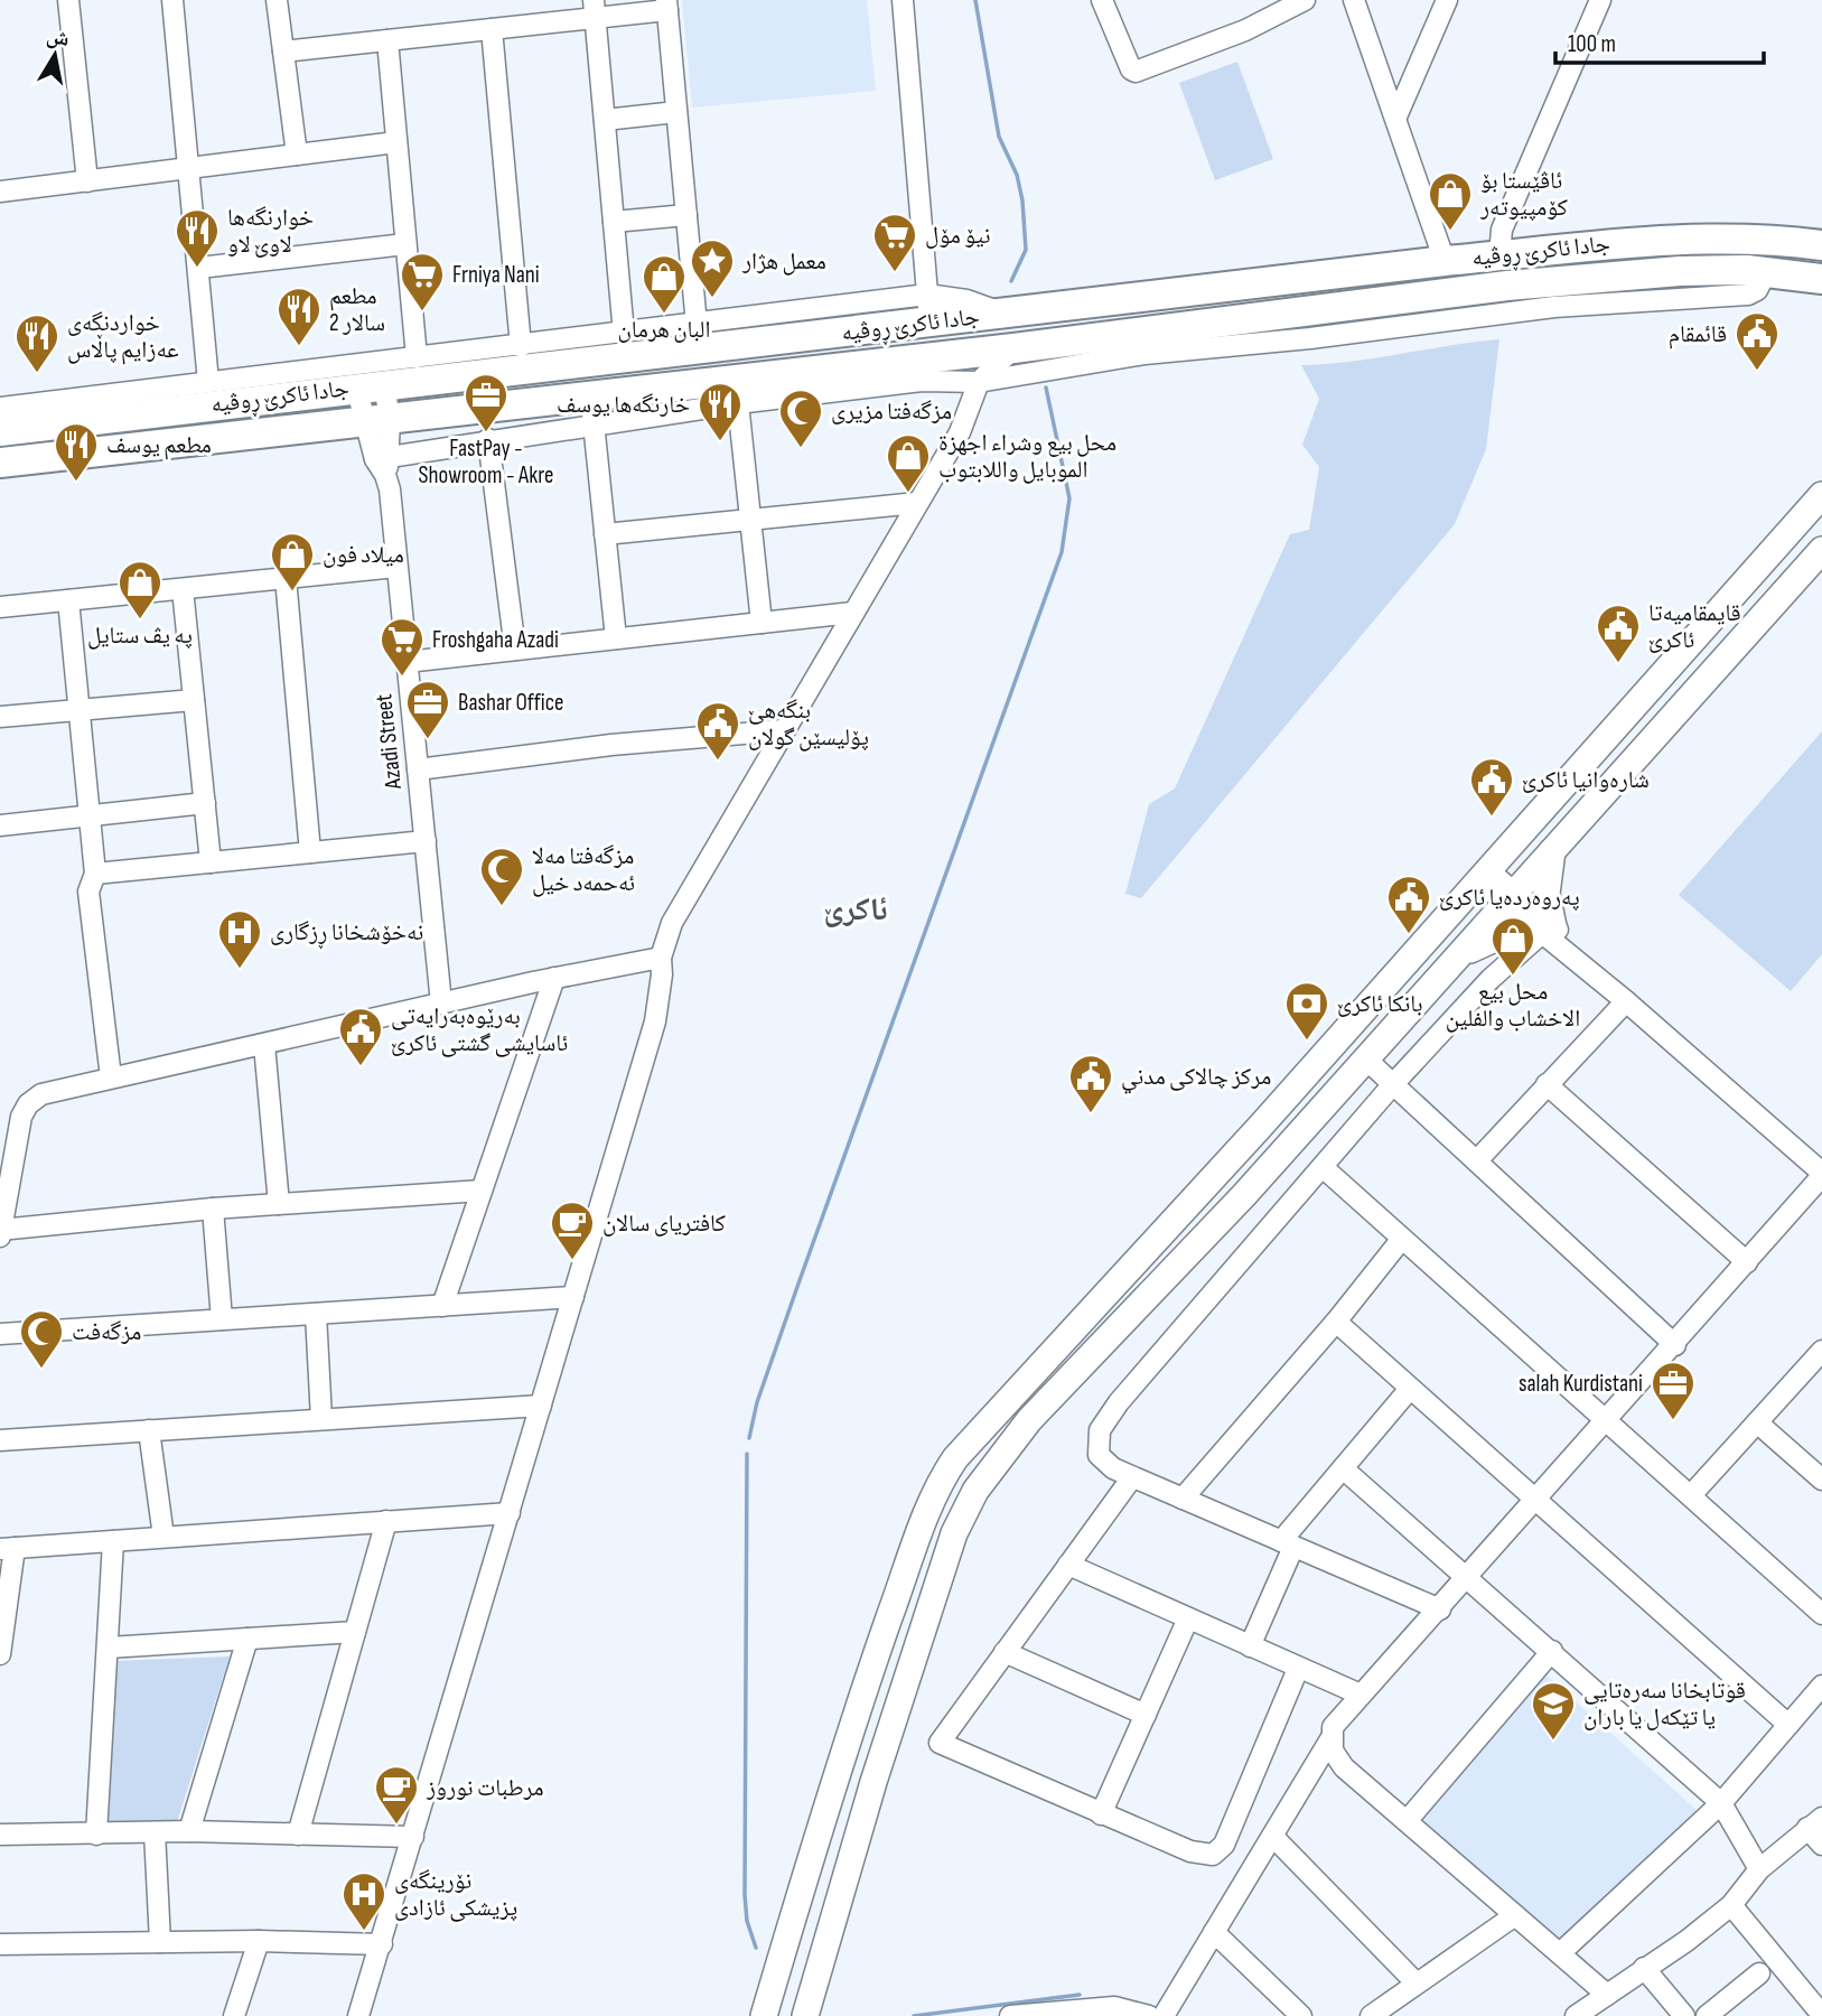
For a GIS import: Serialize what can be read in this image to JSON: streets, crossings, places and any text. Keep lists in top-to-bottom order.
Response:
{
  "streets": {
    "highway": ["جادا ئاکرێ ڕوڤیە"],
    "street": ["Azadi Street"]
  },
  "crossings": [
    ["جادا ئاکرێ ڕوڤیە", "Azadi Street"]
  ],
  "districts": ["ئاکرێ"],
  "places": {
    "shop": [
      "ئاڤێستا بۆ کۆمپیوتەر",
      "البان هرمان",
      "محل بيع وشراء اجهزة الموبايل واللابتوب",
      "ميلاد فون",
      "په يڤ ستايل",
      "محل بيع الاخشاب والفلين"
    ],
    "restaurant": [
      "خوارنگەھا لاوێ لاو",
      "مطعم سالار 2",
      "خواردنگەی عەزایم پاڵاس",
      "خارنگەها یوسف",
      "مطعم يوسف"
    ],
    "supermarket": ["نیۆ مۆل", "Frniya Nani", "Froshgaha Azadi"],
    "place": ["معمل هژار"],
    "public building": [
      "قائمقام",
      "قایمقامیەتا ئاکرێ",
      "بنگە‌ھێ پۆلیسێن گولان",
      "شارەوانیا ئاکرێ",
      "پەروەردەیا ئاكرێ",
      "بەرێوەبەرایەتی ئاسایشی گشتی ئاکرێ",
      "مركز چالاکى مدني"
    ],
    "office": ["FastPay - Showroom - Akre", "Bashar Office", "salah Kurdistani"],
    "mosque": ["مزگەفتا مزیری", "مزگەفتا مەلا ئەحمەد خیل", "مزگەفت"],
    "hospital": ["نەخۆشخانا ڕزگاری", "نۆرینگەی پزیشکی ئازادی"],
    "bank": ["بانکا ئاکرێ"],
    "cafe": ["کافتریای سالان", "مرطبات نوروز"],
    "school or university": ["قوتابخانا سەرەتایی یا تێکەل یا باران"]
  },
  "scale_bar": "100 m",
  "north": "top"
}
